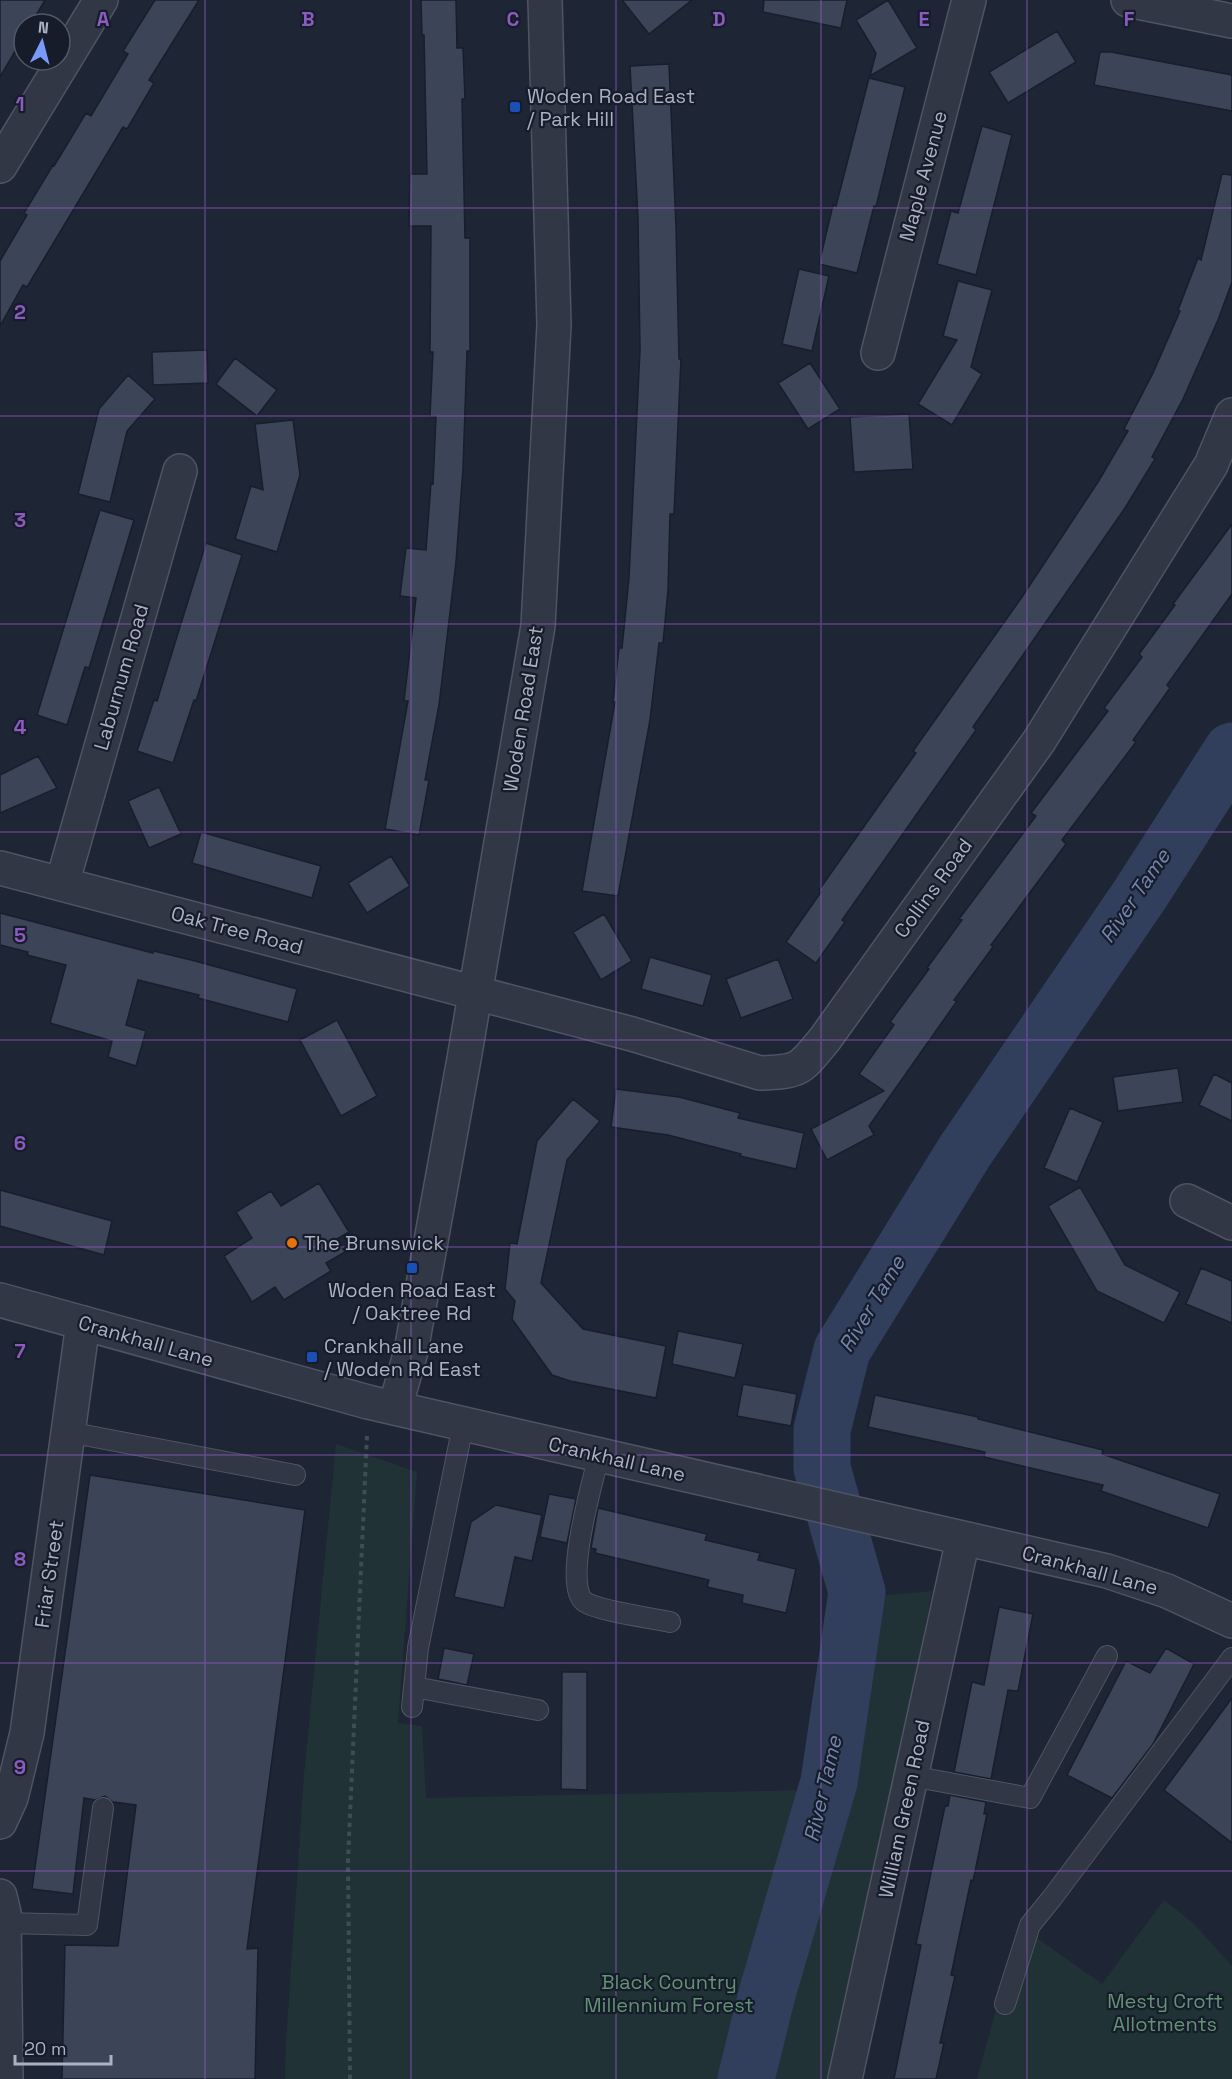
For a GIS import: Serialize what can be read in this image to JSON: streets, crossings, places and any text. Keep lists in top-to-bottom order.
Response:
{
  "streets": {
    "street": [
      "Maple Avenue",
      "Laburnum Road",
      "Woden Road East",
      "Collins Road",
      "Oak Tree Road",
      "Crankhall Lane",
      "Friar Street",
      "William Green Road"
    ]
  },
  "crossings": [
    ["Laburnum Road", "Oak Tree Road"],
    ["Woden Road East", "Collins Road"],
    ["Woden Road East", "Oak Tree Road"],
    ["Woden Road East", "Crankhall Lane"],
    ["Collins Road", "Oak Tree Road"],
    ["Crankhall Lane", "Friar Street"],
    ["Crankhall Lane", "William Green Road"]
  ],
  "water": ["River Tame"],
  "parks": ["Black Country Millennium Forest", "Mesty Croft Allotments"],
  "places": {
    "transit": ["Woden Road East / Park Hill", "Woden Road East / Oaktree Rd", "Crankhall Lane / Woden Rd East"],
    "other": ["The Brunswick"]
  },
  "scale_bar": "20 m",
  "north": "top",
  "grid": {
    "columns": [
      "A",
      "B",
      "C",
      "D",
      "E",
      "F"
    ],
    "rows": [
      "1",
      "2",
      "3",
      "4",
      "5",
      "6",
      "7",
      "8",
      "9"
    ]
  }
}
